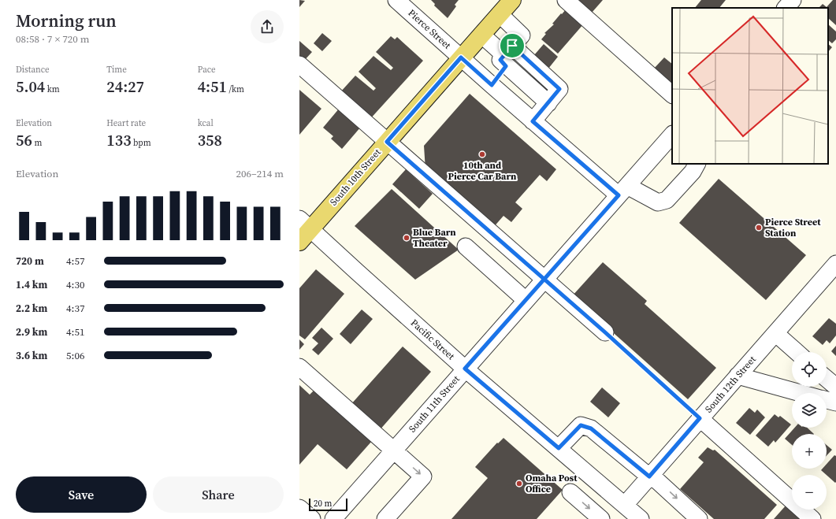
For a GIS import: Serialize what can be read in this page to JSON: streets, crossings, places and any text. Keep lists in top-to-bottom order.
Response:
{
  "streets": {
    "main road": ["South 10th Street"],
    "street": [
      "Pierce Street",
      "Pacific Street",
      "South 12th Street",
      "South 11th Street"
    ]
  },
  "crossings": [
    ["Pierce Street", "South 10th Street"],
    ["Pierce Street", "South 11th Street"],
    ["South 10th Street", "Pacific Street"],
    ["Pacific Street", "South 12th Street"],
    ["Pacific Street", "South 11th Street"]
  ],
  "places": [
    "10th and Pierce Car Barn",
    "Pierce Street Station",
    "Blue Barn Theater",
    "Omaha Post Office"
  ],
  "scale_bar": "20 m",
  "page": {
    "heading": ["Morning run", "08:58 · 7 × 720 m"],
    "stats": [
      ["Distance", "5.04 km"],
      ["Time", "24:27"],
      ["Pace", "4:51 /km"],
      ["Elevation", "56 m"],
      ["Heart rate", "133 bpm"],
      ["kcal", "358"]
    ],
    "chart": ["Elevation", "206–214 m"],
    "list": [
      {
        "name": "720 m",
        "note": "4:57"
      },
      {
        "name": "1.4 km",
        "note": "4:30"
      },
      {
        "name": "2.2 km",
        "note": "4:37"
      },
      {
        "name": "2.9 km",
        "note": "4:51"
      },
      {
        "name": "3.6 km",
        "note": "5:06"
      }
    ],
    "map_buttons": ["+", "−"],
    "buttons": ["Save", "Share"],
    "scale": "20 m"
  }
}
